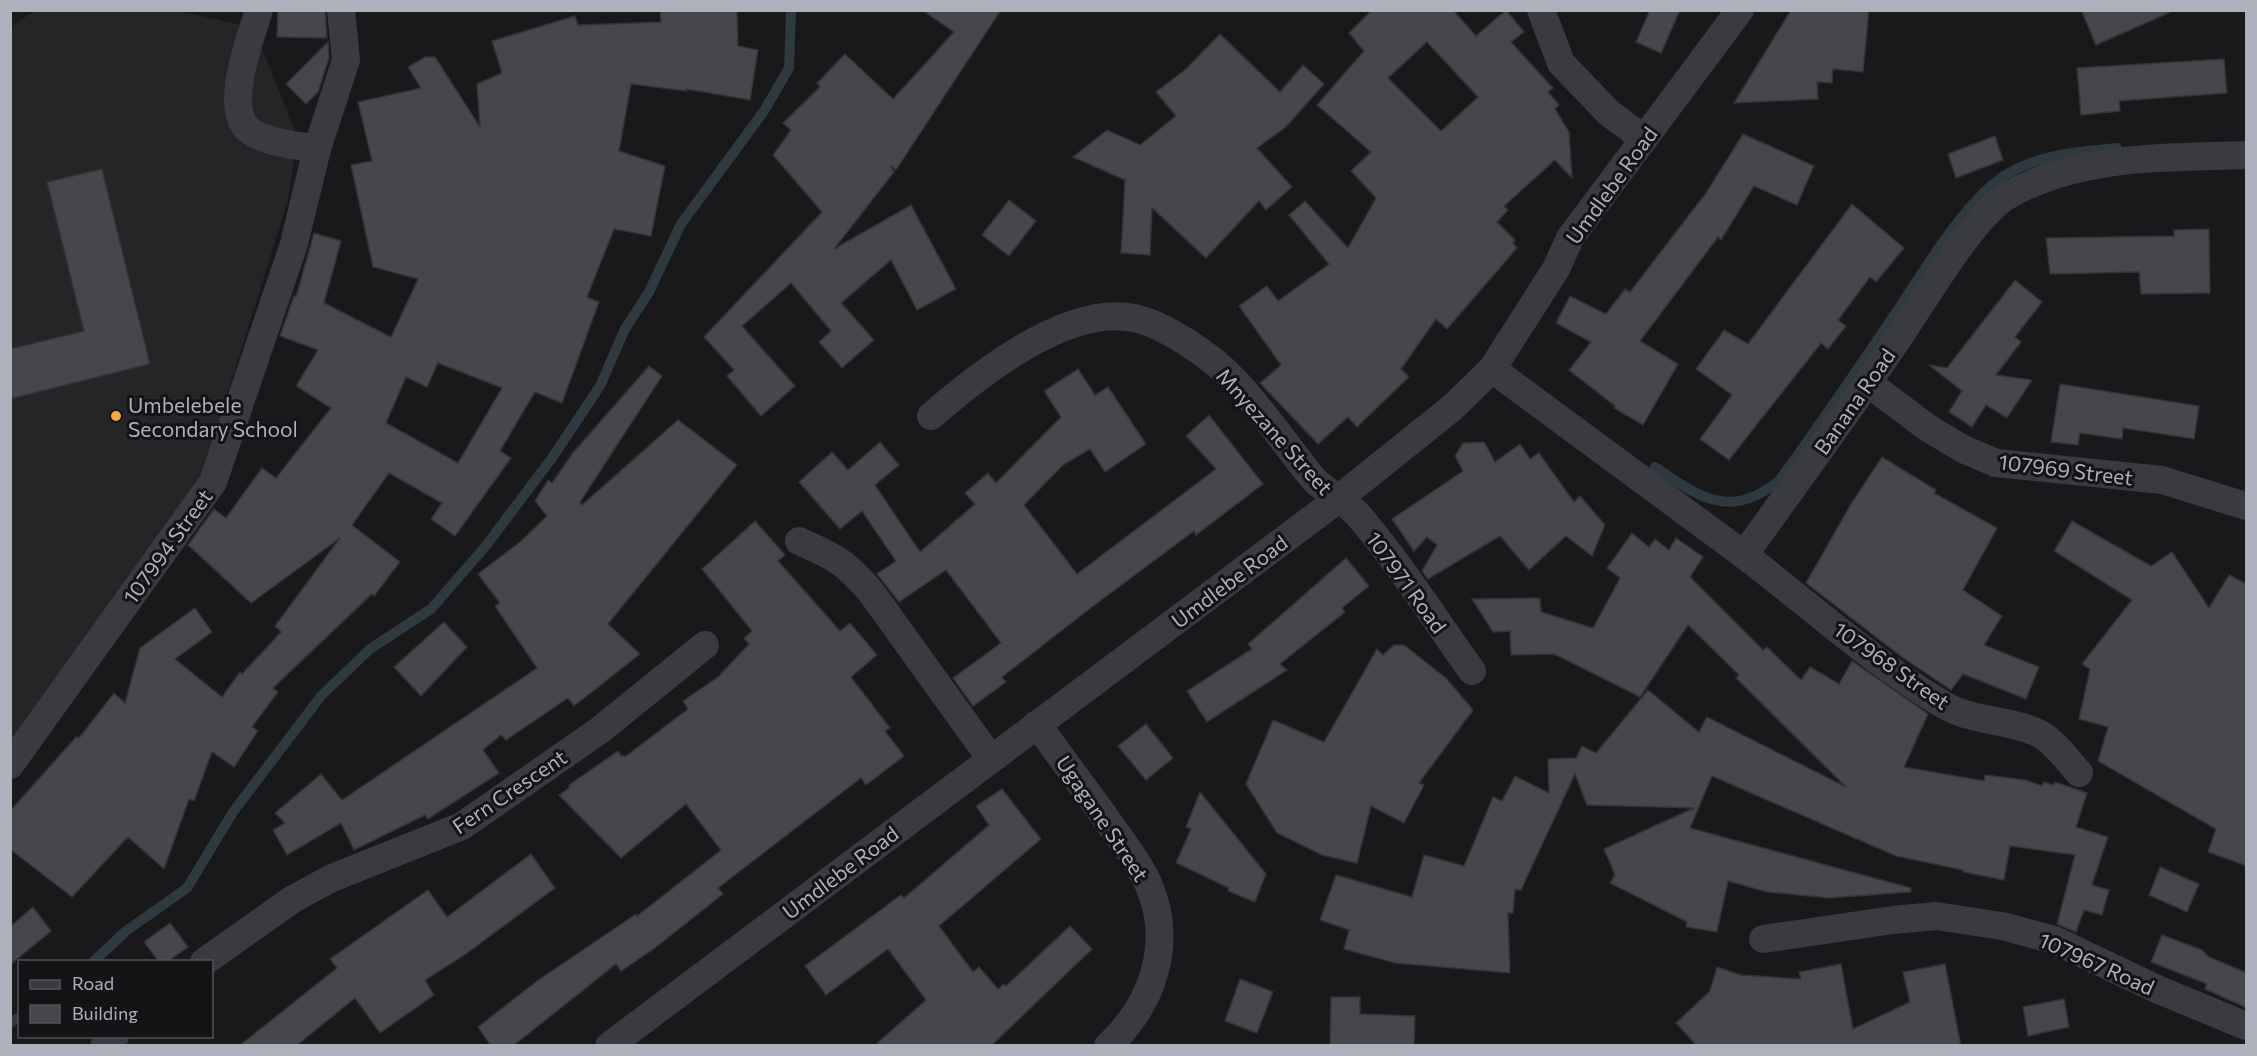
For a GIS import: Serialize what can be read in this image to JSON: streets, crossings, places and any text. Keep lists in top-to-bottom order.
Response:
{
  "streets": {
    "street": [
      "Umdlebe Road",
      "Banana Road",
      "Mnyezane Street",
      "107969 Street",
      "107994 Street",
      "107971 Road",
      "107968 Street",
      "Fern Crescent",
      "Ugagane Street",
      "107967 Road"
    ]
  },
  "crossings": [
    ["Umdlebe Road", "Mnyezane Street"],
    ["Umdlebe Road", "107971 Road"],
    ["Umdlebe Road", "Ugagane Street"],
    ["Banana Road", "107969 Street"],
    ["Banana Road", "107968 Street"],
    ["Mnyezane Street", "107971 Road"]
  ],
  "places": ["Umbelebele Secondary School"],
  "legend": ["Road", "Building"]
}
